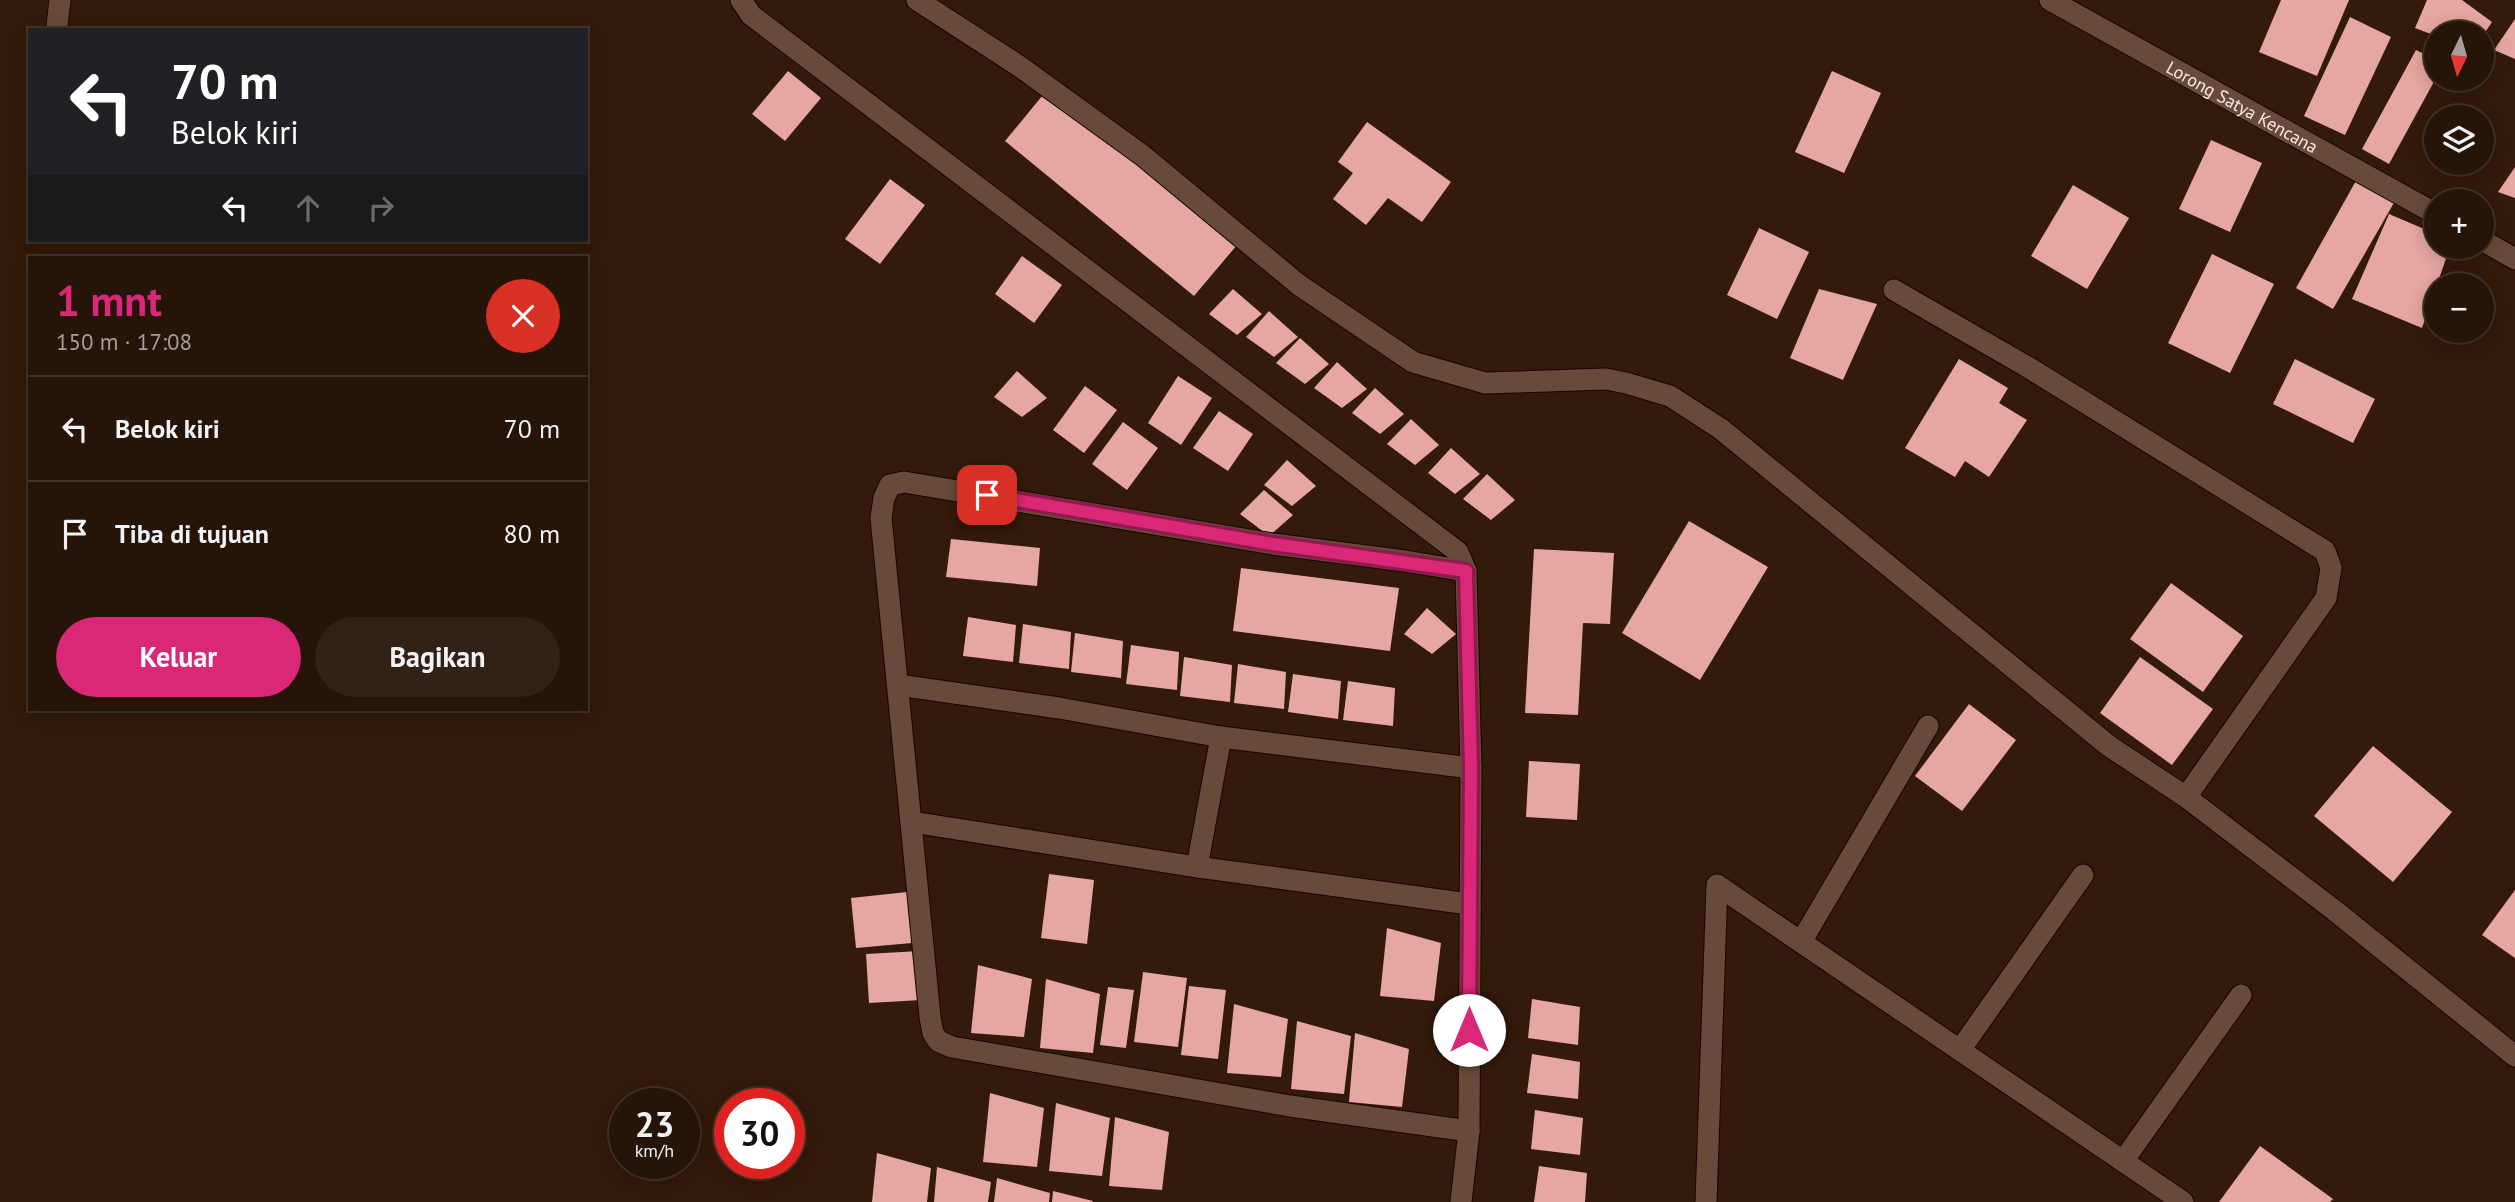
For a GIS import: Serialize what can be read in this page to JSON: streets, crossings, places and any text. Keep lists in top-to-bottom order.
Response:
{
  "streets": {
    "street": ["Lorong Satya Kencana"]
  },
  "north": "bottom",
  "page": {
    "map_buttons": ["+", "−"],
    "turn": ["70 m", "Belok kiri"],
    "heading": ["1 mnt", "150 m · 17:08"],
    "list": [
      {
        "name": "Belok kiri",
        "value": "70 m"
      },
      {
        "name": "Tiba di tujuan",
        "value": "80 m"
      }
    ],
    "buttons": ["Keluar", "Bagikan"],
    "speed": "23 km/h",
    "limit": "30"
  }
}
